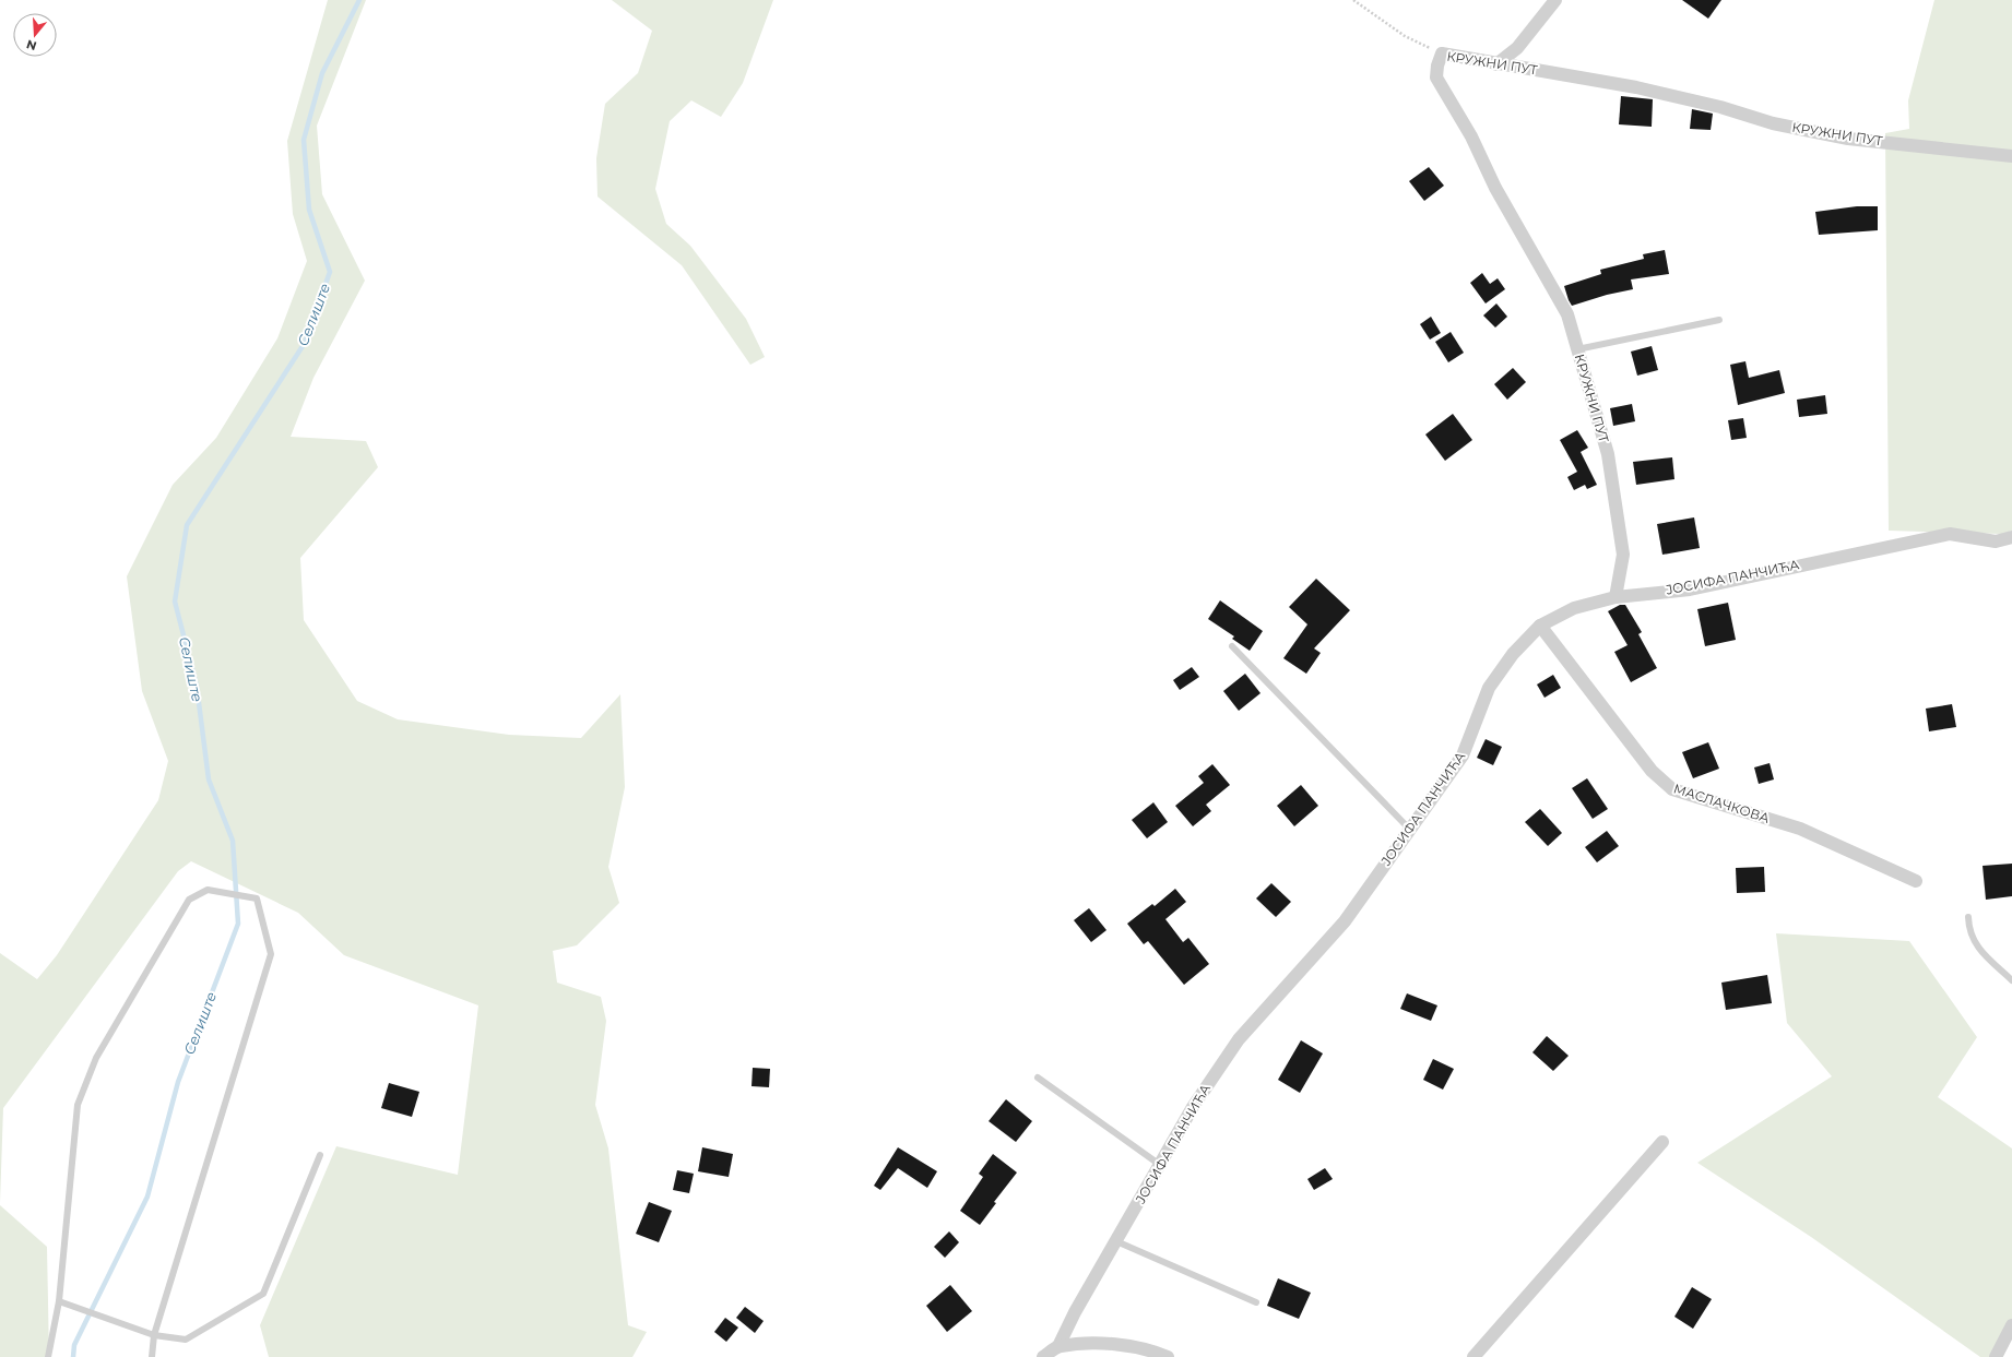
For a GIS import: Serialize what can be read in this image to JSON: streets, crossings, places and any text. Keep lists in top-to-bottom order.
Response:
{
  "streets": {
    "street": ["КРУЖНИ ПУТ", "ЈОСИФА ПАНЧИЋА", "МАСЛАЧКОВА"]
  },
  "crossings": [
    ["КРУЖНИ ПУТ", "ЈОСИФА ПАНЧИЋА"],
    ["ЈОСИФА ПАНЧИЋА", "МАСЛАЧКОВА"]
  ],
  "water": ["Селиште"],
  "north": "bottom"
}
